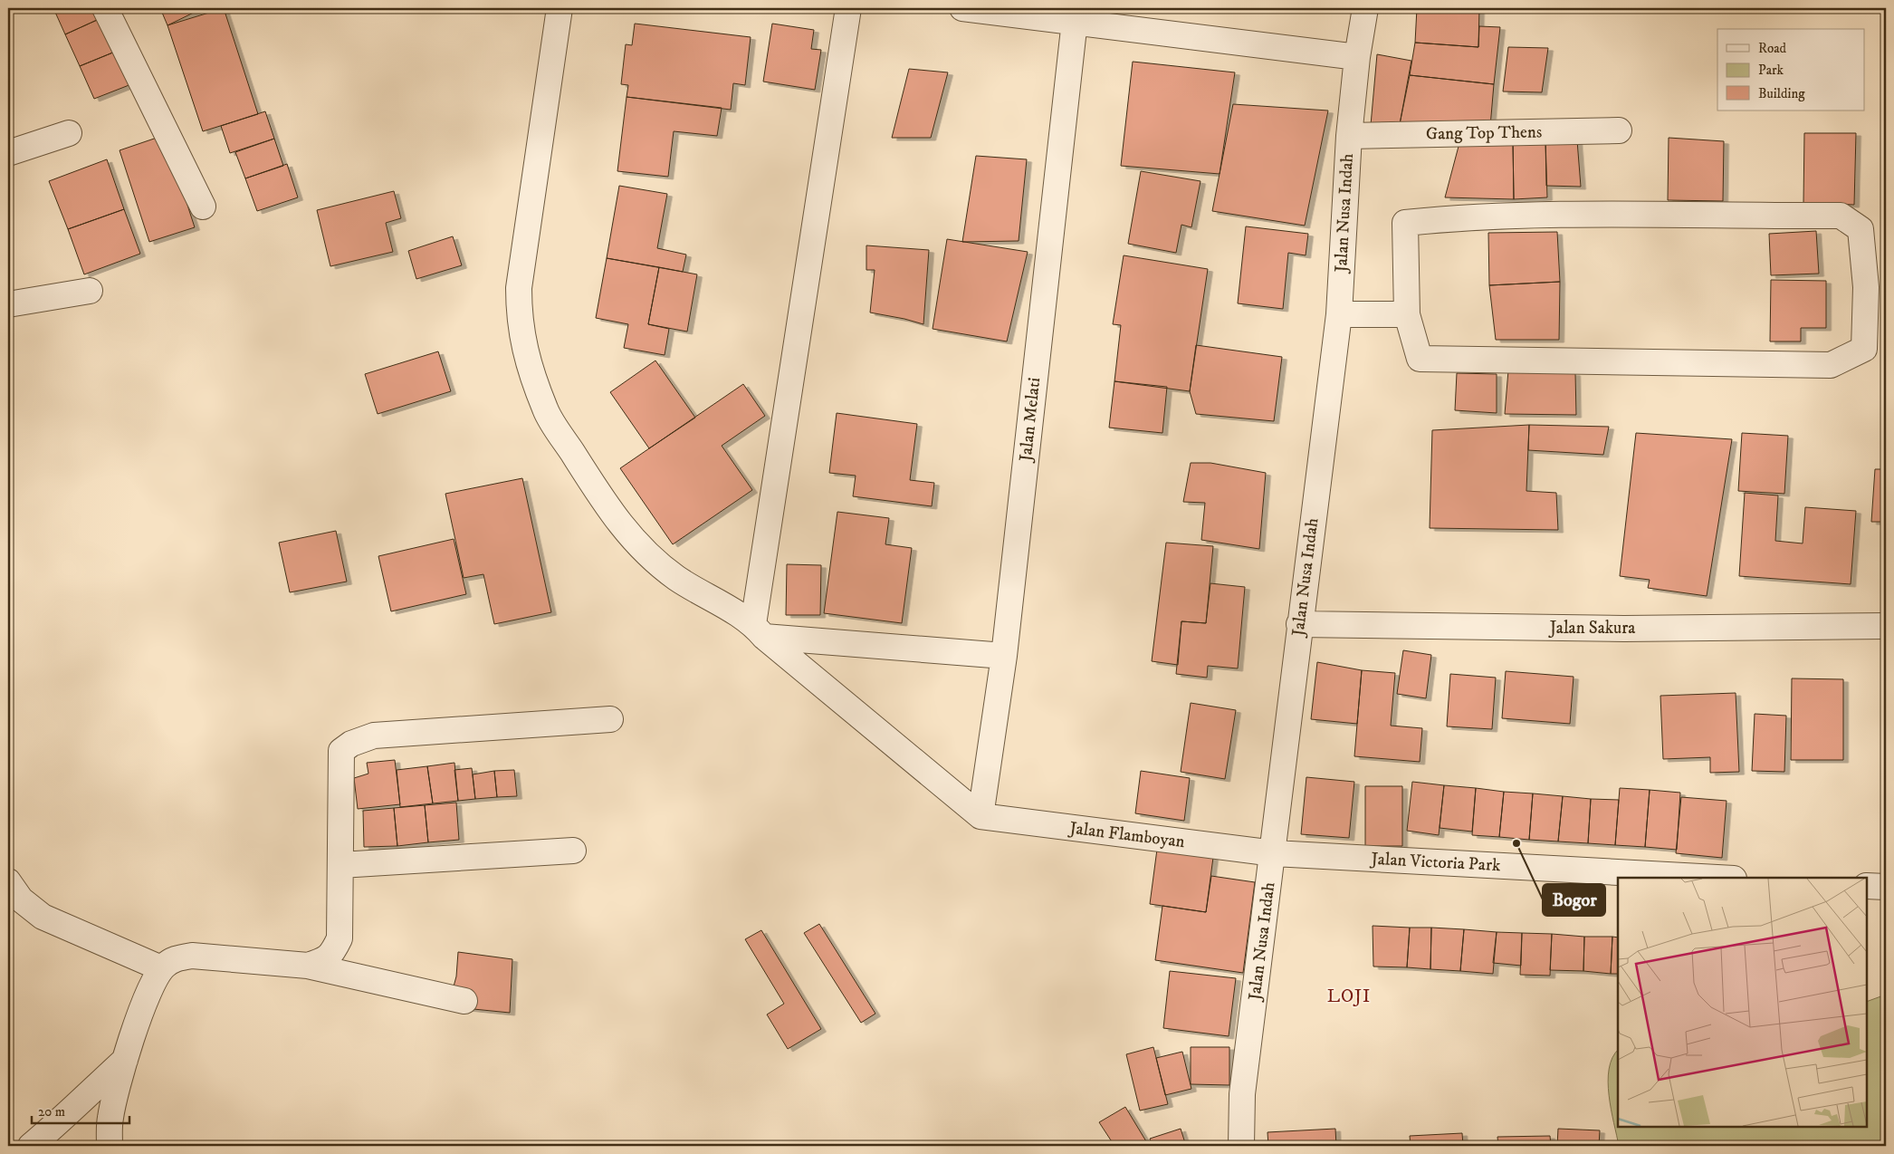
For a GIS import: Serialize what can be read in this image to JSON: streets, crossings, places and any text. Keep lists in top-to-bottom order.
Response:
{
  "streets": {
    "street": [
      "Gang Top Thens",
      "Jalan Nusa Indah",
      "Jalan Melati",
      "Jalan Sakura",
      "Jalan Flamboyan",
      "Jalan Victoria Park"
    ]
  },
  "crossings": [
    ["Gang Top Thens", "Jalan Nusa Indah"],
    ["Jalan Nusa Indah", "Jalan Sakura"],
    ["Jalan Nusa Indah", "Jalan Flamboyan"],
    ["Jalan Nusa Indah", "Jalan Victoria Park"],
    ["Jalan Melati", "Jalan Flamboyan"],
    ["Jalan Flamboyan", "Jalan Victoria Park"]
  ],
  "districts": ["LOJI"],
  "places": ["Bogor"],
  "legend": ["Road", "Park", "Building"],
  "scale_bar": "20 m"
}
